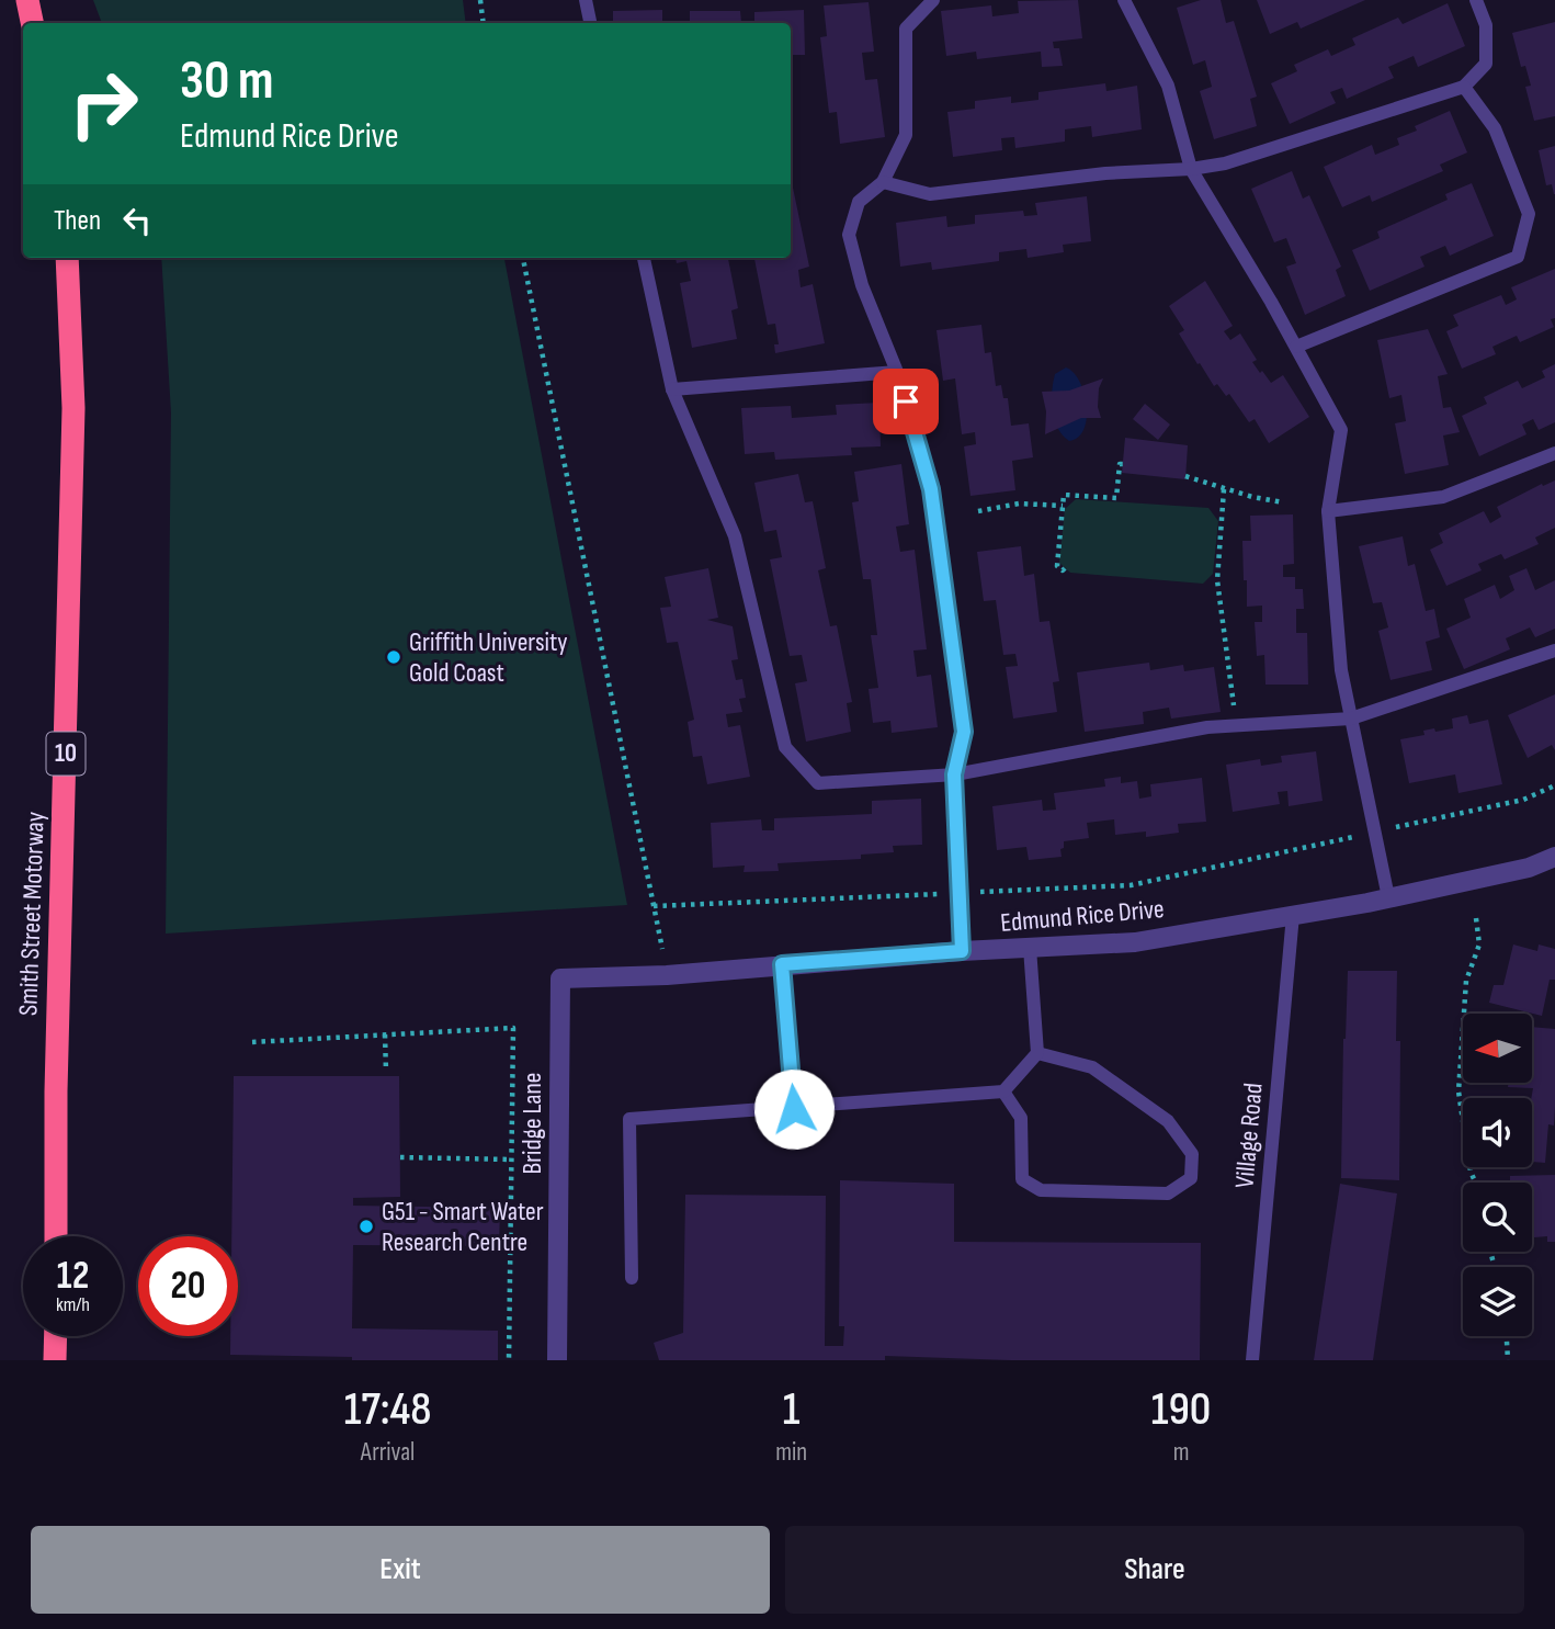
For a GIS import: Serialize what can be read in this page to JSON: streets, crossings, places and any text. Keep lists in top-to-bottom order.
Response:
{
  "streets": {
    "highway": ["10", "Smith Street Motorway"],
    "street": ["Edmund Rice Drive", "Bridge Lane"],
    "lane": ["Village Road"]
  },
  "crossings": [
    ["Edmund Rice Drive", "Bridge Lane"],
    ["Edmund Rice Drive", "Village Road"]
  ],
  "places": ["Griffith University Gold Coast", "G51 - Smart Water Research Centre"],
  "north": "left",
  "page": {
    "turn": ["30 m", "Edmund Rice Drive"],
    "then": "Then",
    "speed": "12 km/h",
    "limit": "20",
    "eta": [
      "17:48",
      "Arrival",
      "1",
      "min",
      "190",
      "m"
    ],
    "buttons": ["Exit", "Share"]
  }
}
